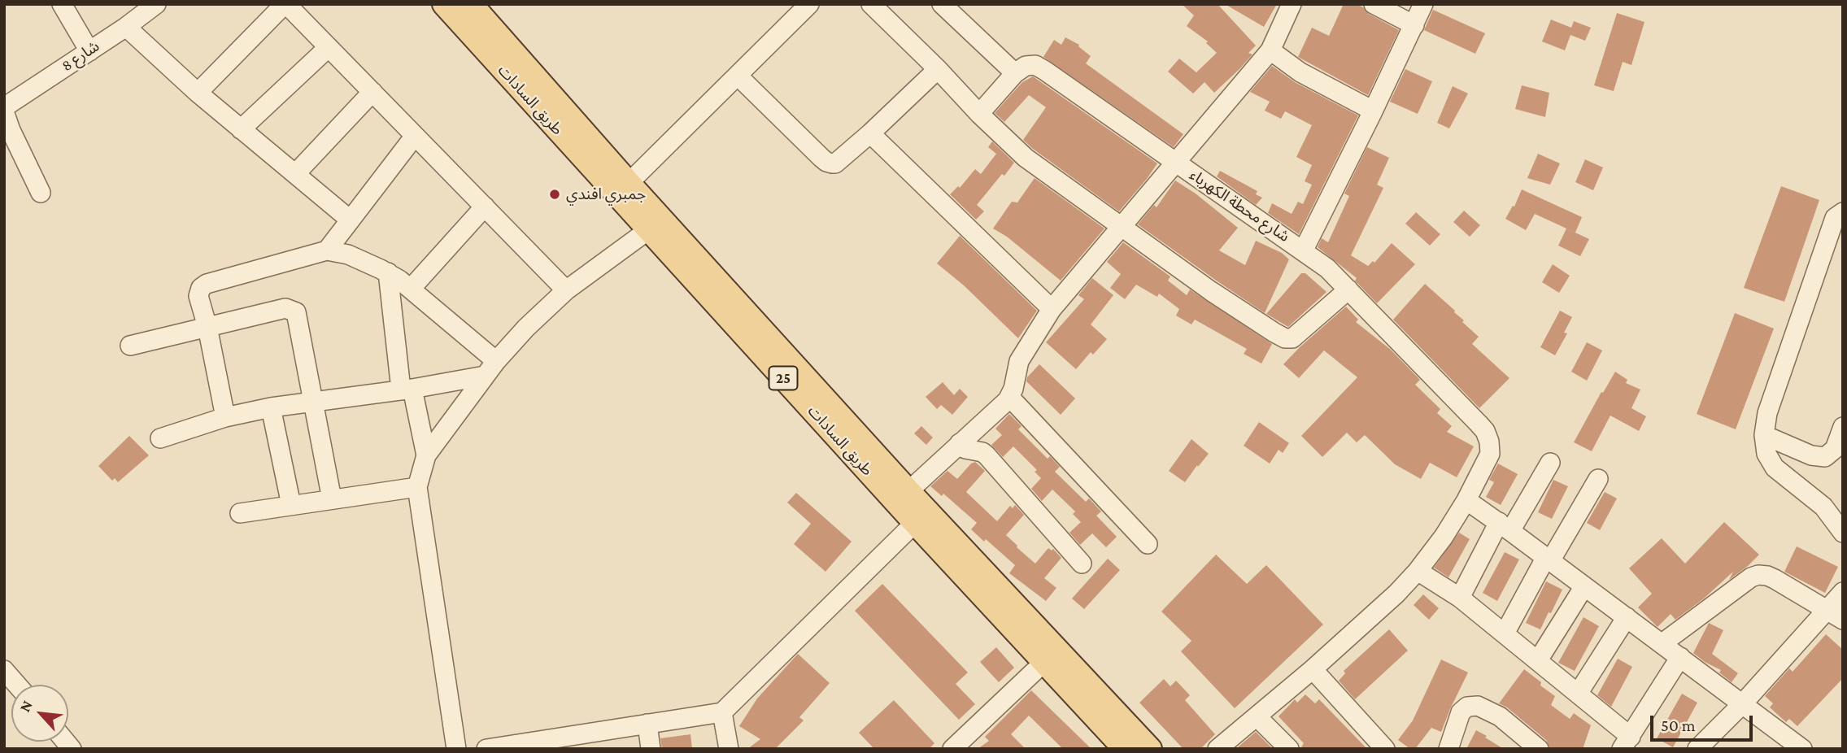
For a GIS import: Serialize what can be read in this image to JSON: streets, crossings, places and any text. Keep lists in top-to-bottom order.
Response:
{
  "streets": {
    "main road": ["طريق السادات", "25"],
    "street": ["شارع 8", "شارع محطة الكهرباء"]
  },
  "places": ["جمبري افندي"],
  "scale_bar": "50 m",
  "north": "top left"
}
